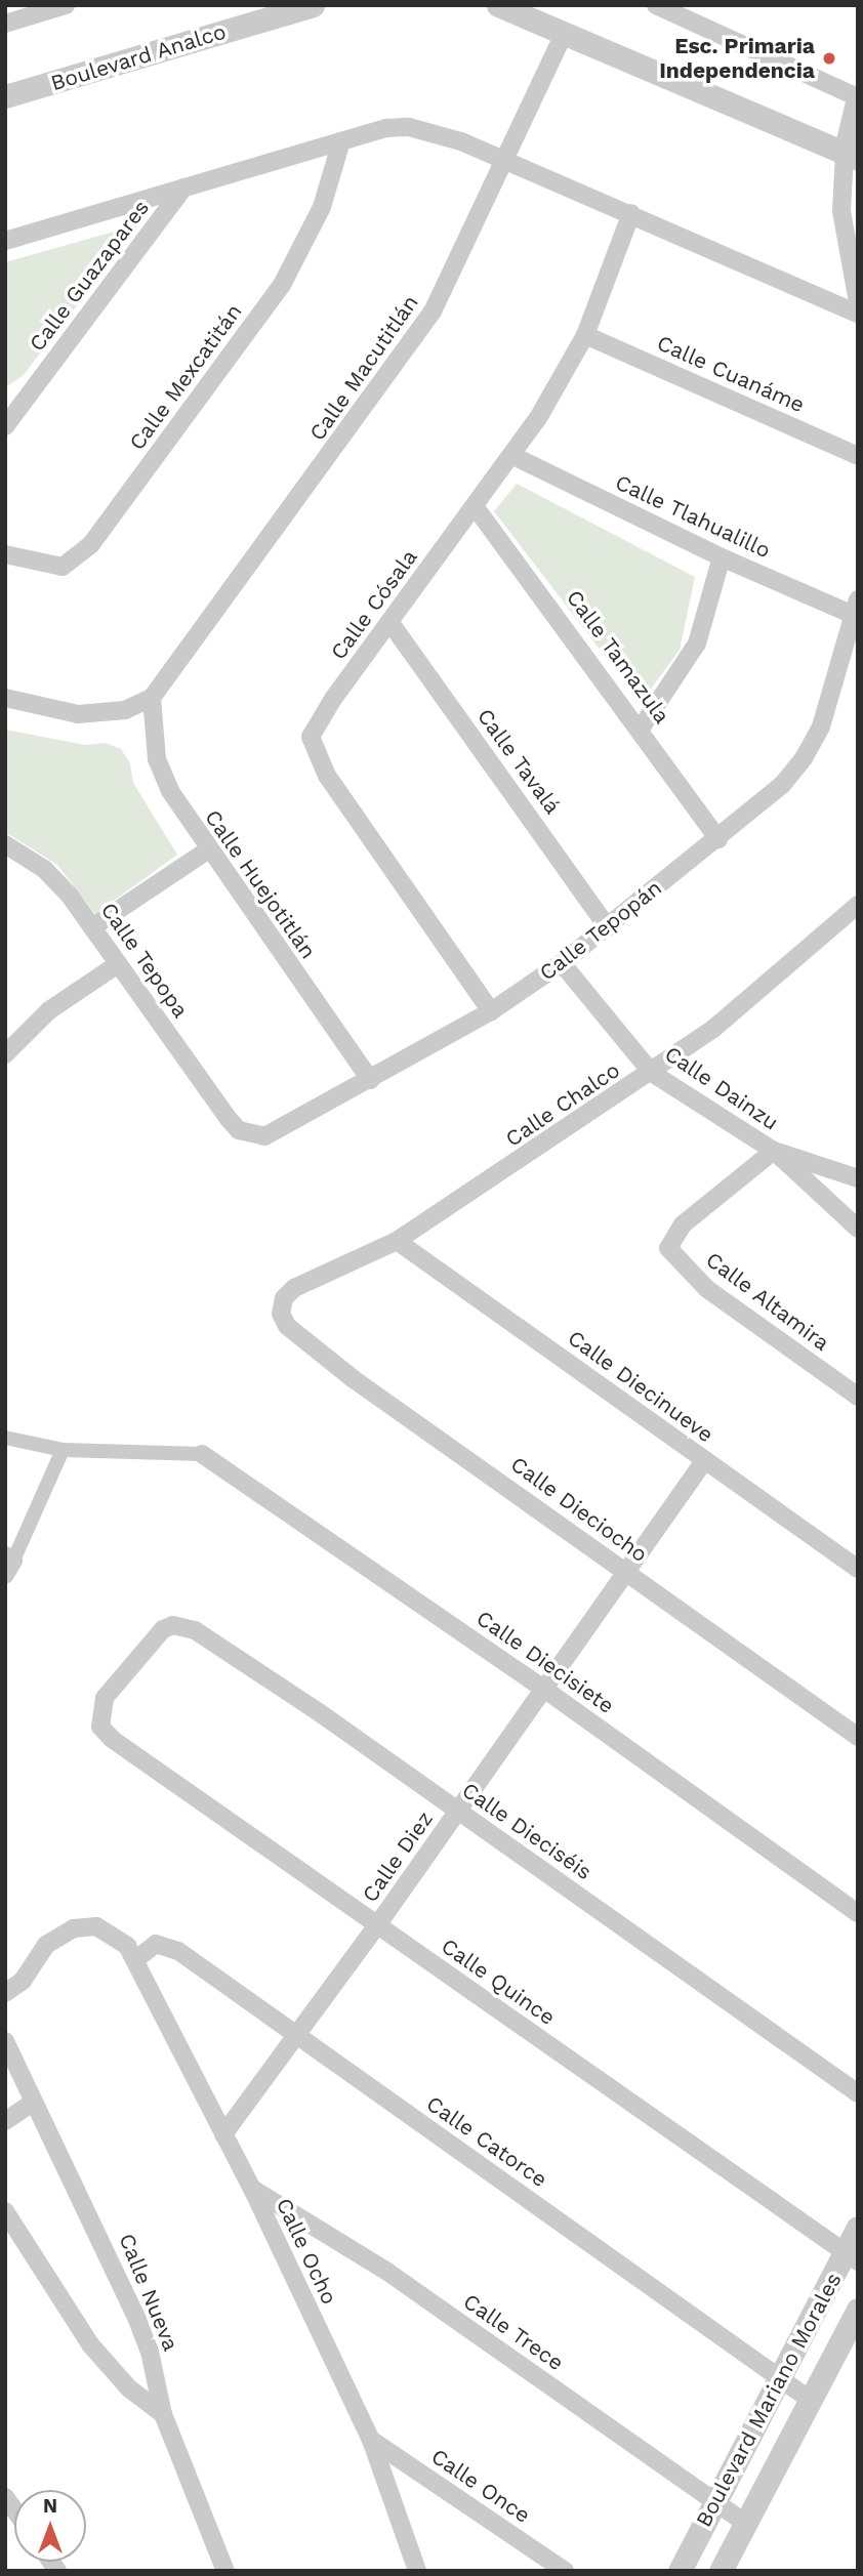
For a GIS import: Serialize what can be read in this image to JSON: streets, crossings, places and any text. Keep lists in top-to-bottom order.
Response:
{
  "streets": {
    "street": [
      "Boulevard Analco",
      "Calle Guazapares",
      "Calle Macutitlán",
      "Calle Cuanáme",
      "Calle Mexcatitán",
      "Calle Tlahualillo",
      "Calle Cósala",
      "Calle Tamazula",
      "Calle Tavalá",
      "Calle Huejotitlán",
      "Calle Tepopán",
      "Calle Tepopa",
      "Calle Dainzu",
      "Calle Chalco",
      "Calle Altamira",
      "Calle Diecinueve",
      "Calle Dieciocho",
      "Calle Diecisiete",
      "Calle Dieciséis",
      "Calle Diez",
      "Calle Quince",
      "Calle Catorce",
      "Calle Ocho",
      "Calle Nueva",
      "Calle Trece",
      "Boulevard Mariano Morales",
      "Calle Once"
    ]
  },
  "crossings": [
    ["Calle Macutitlán", "Calle Huejotitlán"],
    ["Calle Cuanáme", "Calle Cósala"],
    ["Calle Tlahualillo", "Calle Cósala"],
    ["Calle Tlahualillo", "Calle Tepopán"],
    ["Calle Cósala", "Calle Tamazula"],
    ["Calle Cósala", "Calle Tavalá"],
    ["Calle Cósala", "Calle Tepopán"],
    ["Calle Tamazula", "Calle Tepopán"],
    ["Calle Tavalá", "Calle Tepopán"],
    ["Calle Huejotitlán", "Calle Tepopán"],
    ["Calle Tepopán", "Calle Tepopa"],
    ["Calle Tepopán", "Calle Dainzu"],
    ["Calle Dainzu", "Calle Chalco"],
    ["Calle Dainzu", "Calle Altamira"],
    ["Calle Chalco", "Calle Diecinueve"],
    ["Calle Chalco", "Calle Dieciocho"],
    ["Calle Diecinueve", "Calle Diez"],
    ["Calle Dieciocho", "Calle Diez"],
    ["Calle Diecisiete", "Calle Diez"],
    ["Calle Dieciséis", "Calle Diez"],
    ["Calle Dieciséis", "Calle Quince"],
    ["Calle Diez", "Calle Quince"],
    ["Calle Diez", "Calle Catorce"],
    ["Calle Diez", "Calle Ocho"],
    ["Calle Quince", "Boulevard Mariano Morales"],
    ["Calle Catorce", "Calle Ocho"],
    ["Calle Catorce", "Boulevard Mariano Morales"],
    ["Calle Ocho", "Calle Trece"],
    ["Calle Ocho", "Calle Once"],
    ["Calle Trece", "Boulevard Mariano Morales"]
  ],
  "places": ["Esc. Primaria Independencia"],
  "north": "top"
}
